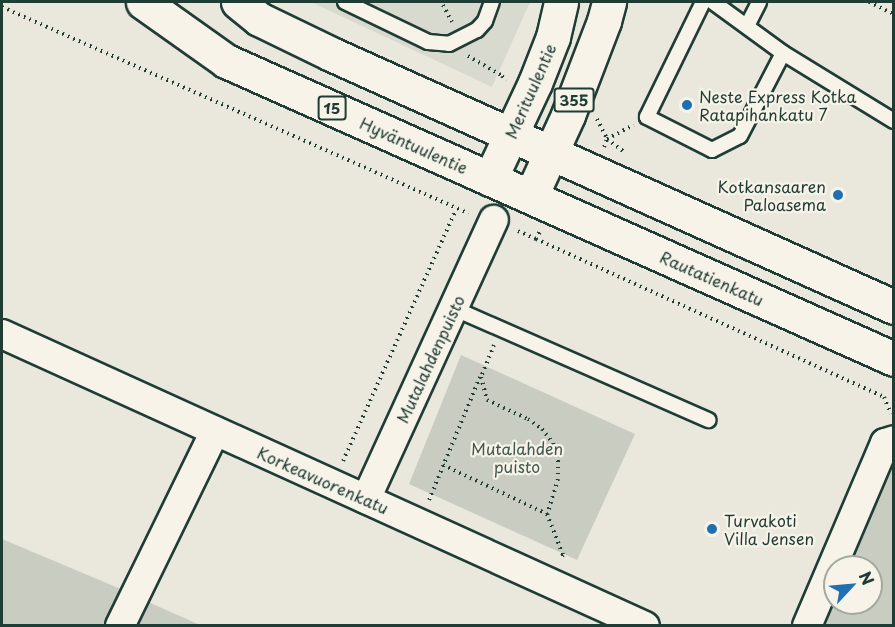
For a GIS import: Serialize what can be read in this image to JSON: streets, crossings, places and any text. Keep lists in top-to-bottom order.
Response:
{
  "streets": {
    "main road": [
      "Merituulentie",
      "355",
      "15",
      "Hyväntuulentie",
      "Rautatienkatu"
    ],
    "street": ["Mutalahdenpuisto", "Korkeavuorenkatu"]
  },
  "crossings": [
    ["Merituulentie", "Hyväntuulentie"],
    ["355", "Hyväntuulentie"],
    ["355", "Rautatienkatu"],
    ["Hyväntuulentie", "Rautatienkatu"],
    ["Mutalahdenpuisto", "Korkeavuorenkatu"]
  ],
  "parks": ["Mutalahden puisto"],
  "places": ["Neste Express Kotka Ratapihankatu 7", "Kotkansaaren Paloasema", "Turvakoti Villa Jensen"],
  "north": "top right"
}
